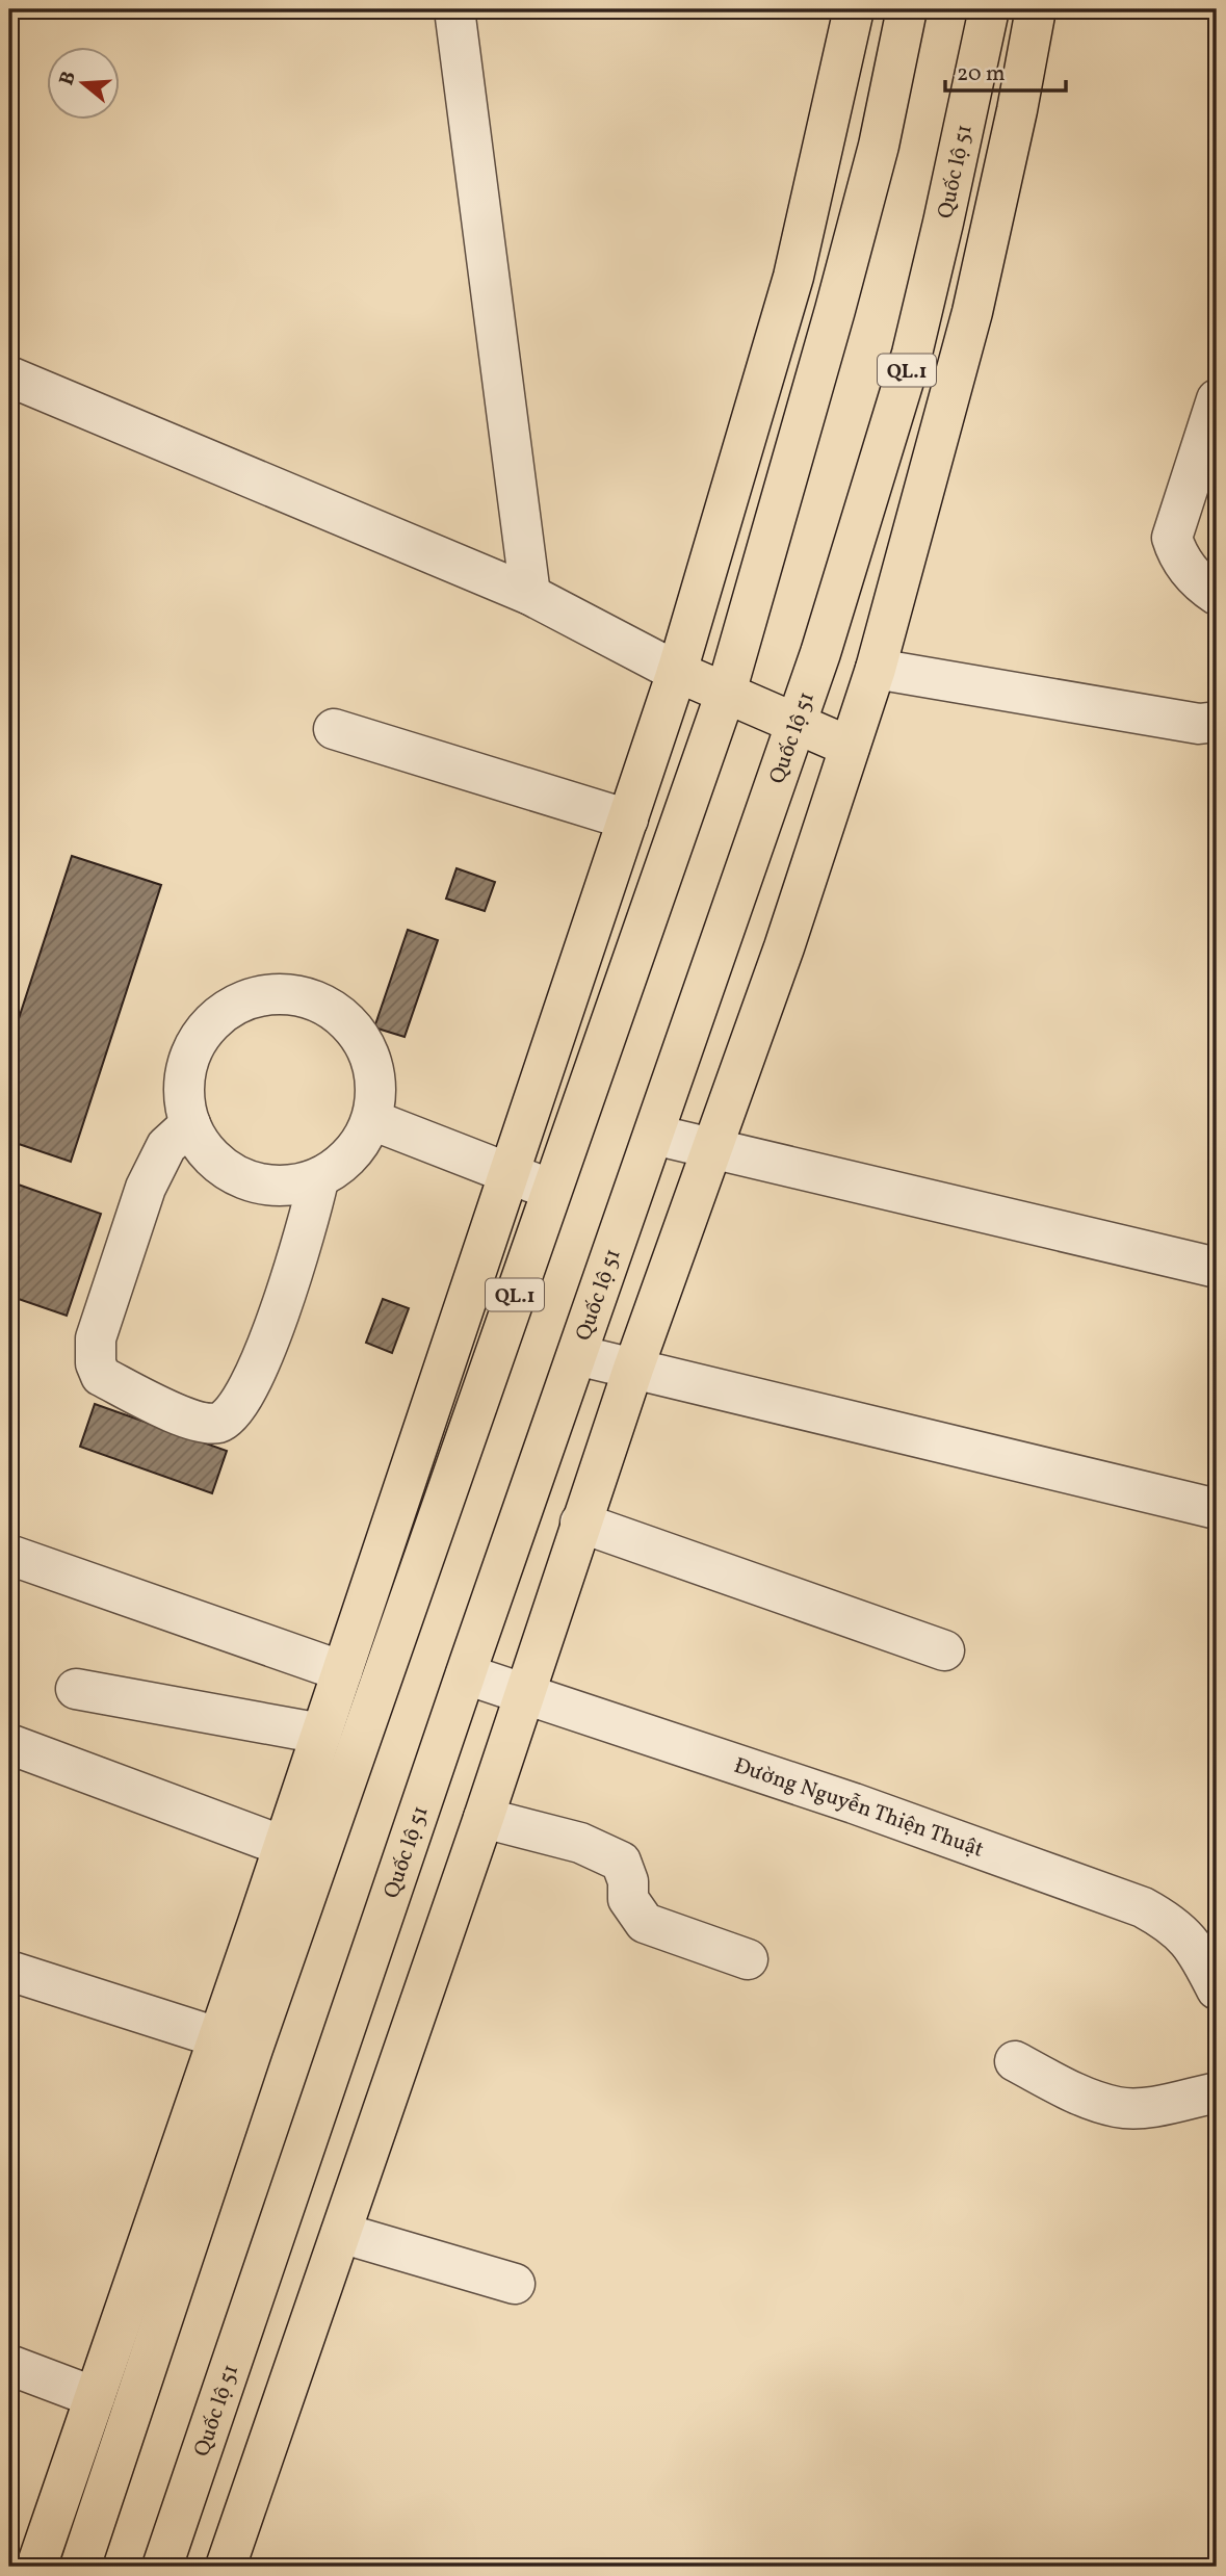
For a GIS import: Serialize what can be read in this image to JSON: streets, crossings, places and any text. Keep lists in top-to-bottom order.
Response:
{
  "streets": {
    "main road": ["Quốc lộ 51", "QL.1"],
    "street": ["Đường Nguyễn Thiện Thuật"]
  },
  "crossings": [
    ["Quốc lộ 51", "Đường Nguyễn Thiện Thuật"],
    ["QL.1", "Đường Nguyễn Thiện Thuật"]
  ],
  "scale_bar": "20 m",
  "north": "left"
}
